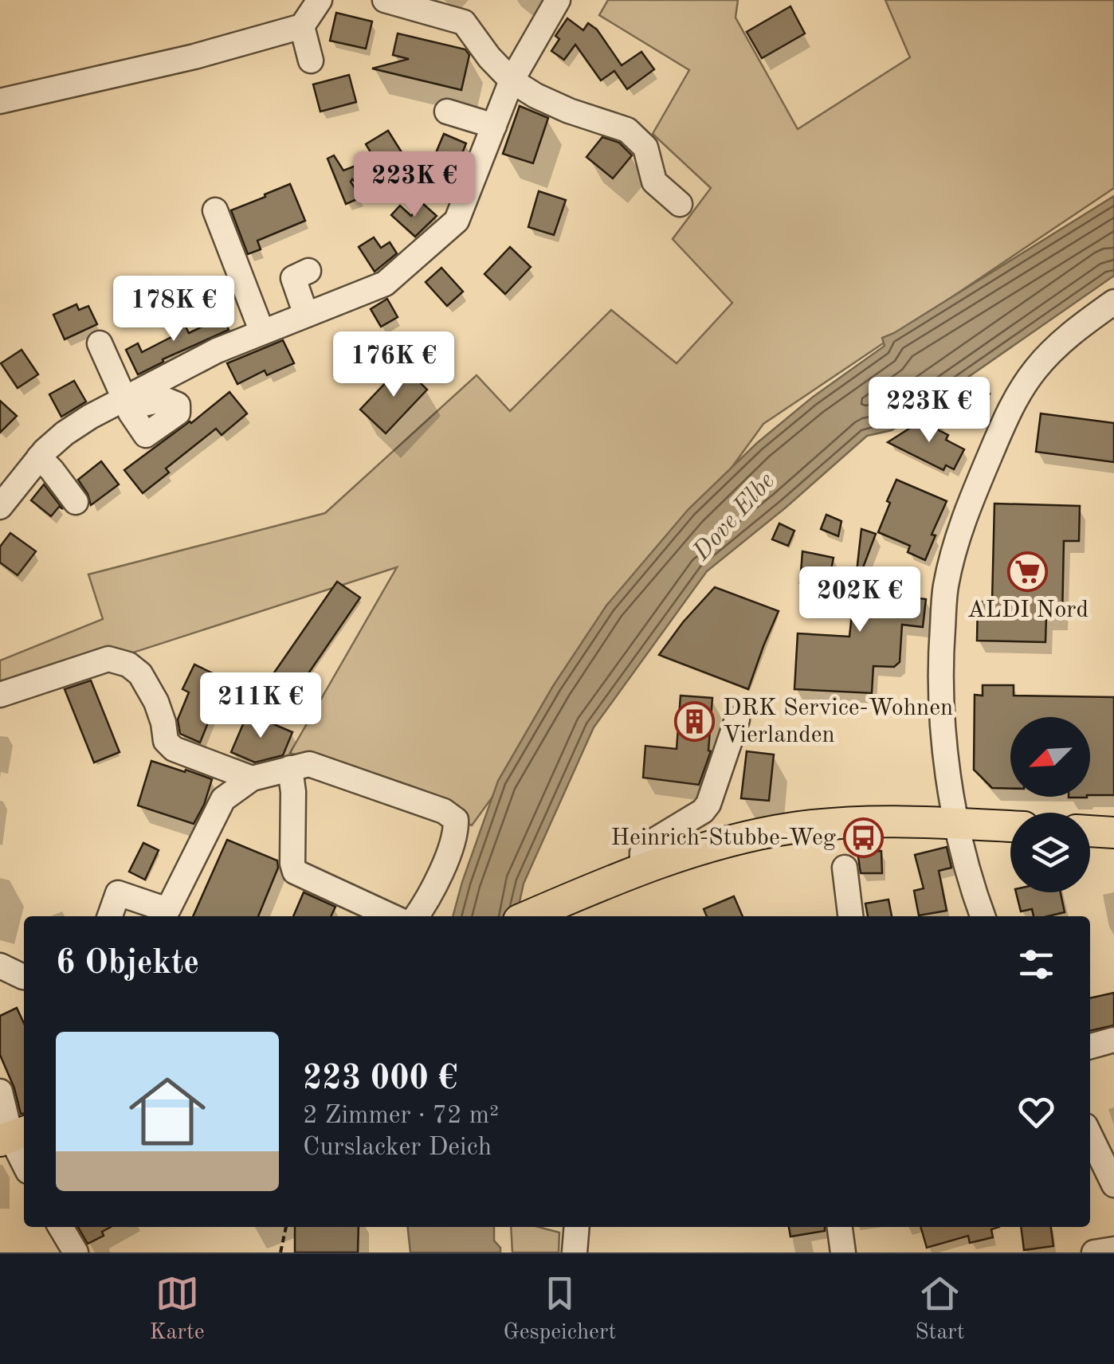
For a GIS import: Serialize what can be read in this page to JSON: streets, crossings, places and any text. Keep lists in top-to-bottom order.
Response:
{
  "water": ["Dove Elbe"],
  "places": {
    "supermarket": ["ALDI Nord"],
    "building": ["DRK Service-Wohnen Vierlanden"],
    "bus stop": ["Heinrich-Stubbe-Weg"]
  },
  "north": "bottom left",
  "page": {
    "price": [
      "223K €",
      "178K €",
      "176K €",
      "223K €",
      "202K €",
      "211K €"
    ],
    "heading": "6 Objekte",
    "list": [
      {
        "name": "223 000 €",
        "note": "2 Zimmer · 72 m² · Curslacker Deich"
      }
    ],
    "tabs": ["Karte", "Gespeichert", "Start"]
  }
}
